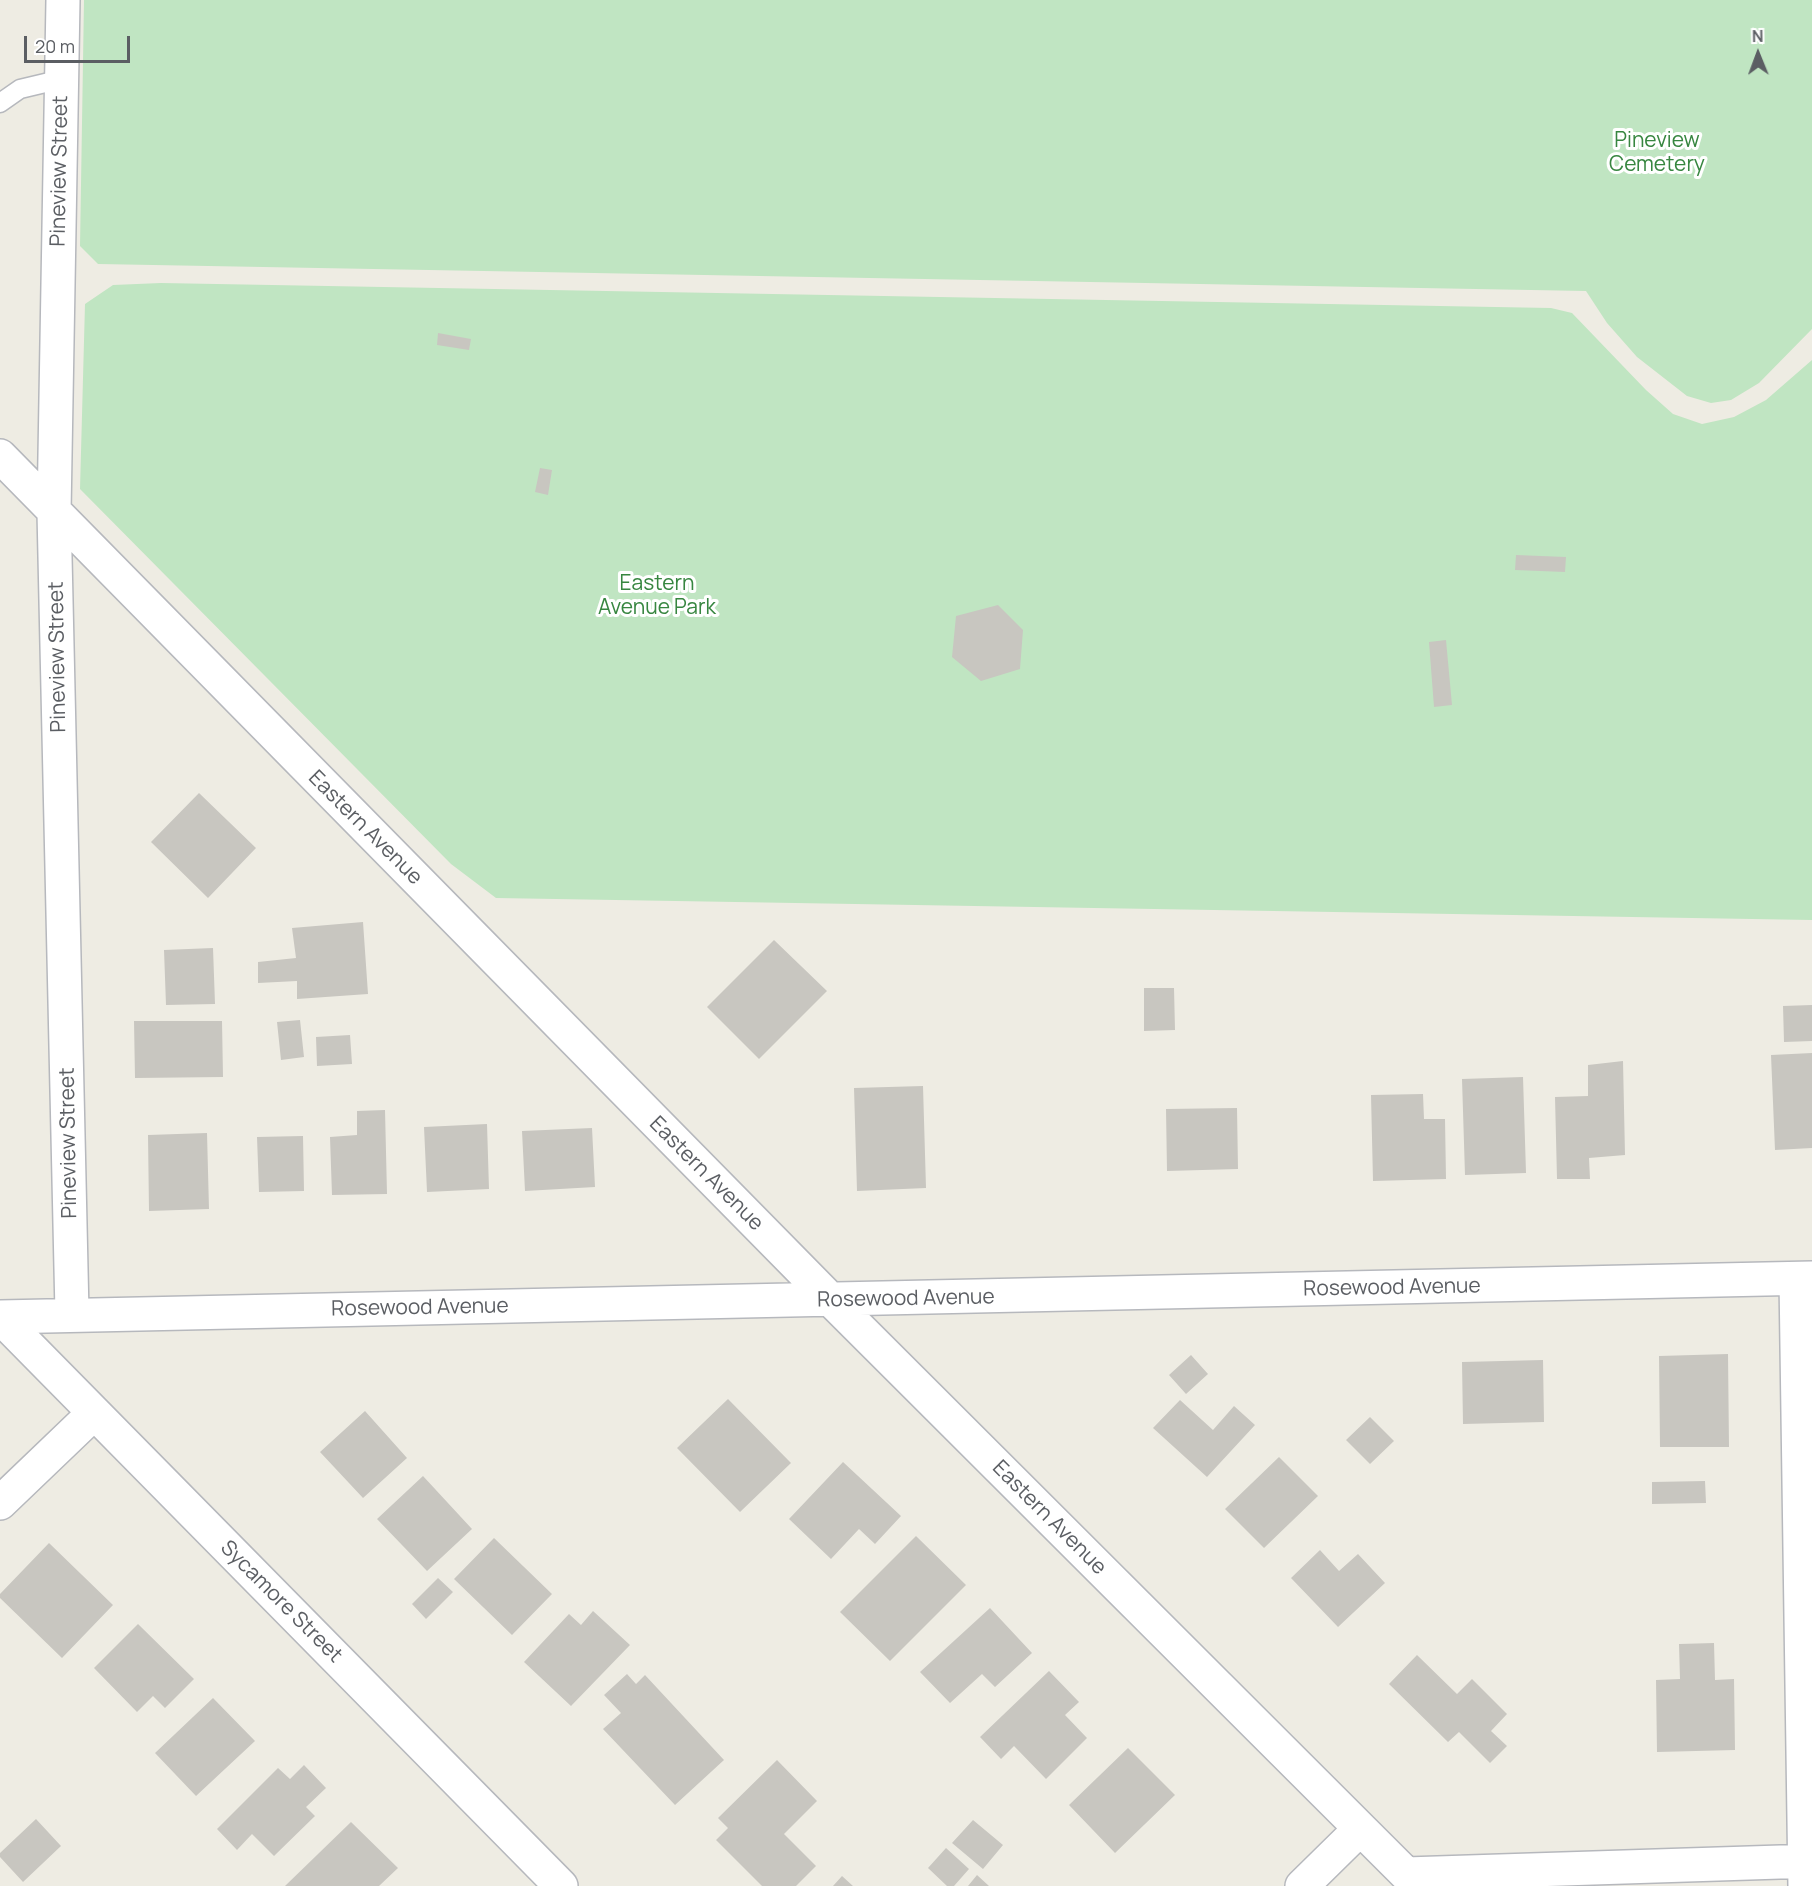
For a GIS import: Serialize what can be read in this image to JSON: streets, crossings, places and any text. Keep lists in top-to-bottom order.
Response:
{
  "streets": {
    "street": [
      "Pineview Street",
      "Eastern Avenue",
      "Rosewood Avenue",
      "Sycamore Street"
    ]
  },
  "crossings": [
    ["Pineview Street", "Eastern Avenue"],
    ["Pineview Street", "Rosewood Avenue"],
    ["Eastern Avenue", "Rosewood Avenue"],
    ["Rosewood Avenue", "Sycamore Street"]
  ],
  "parks": ["Pineview Cemetery", "Eastern Avenue Park"],
  "scale_bar": "20 m",
  "north": "top"
}
